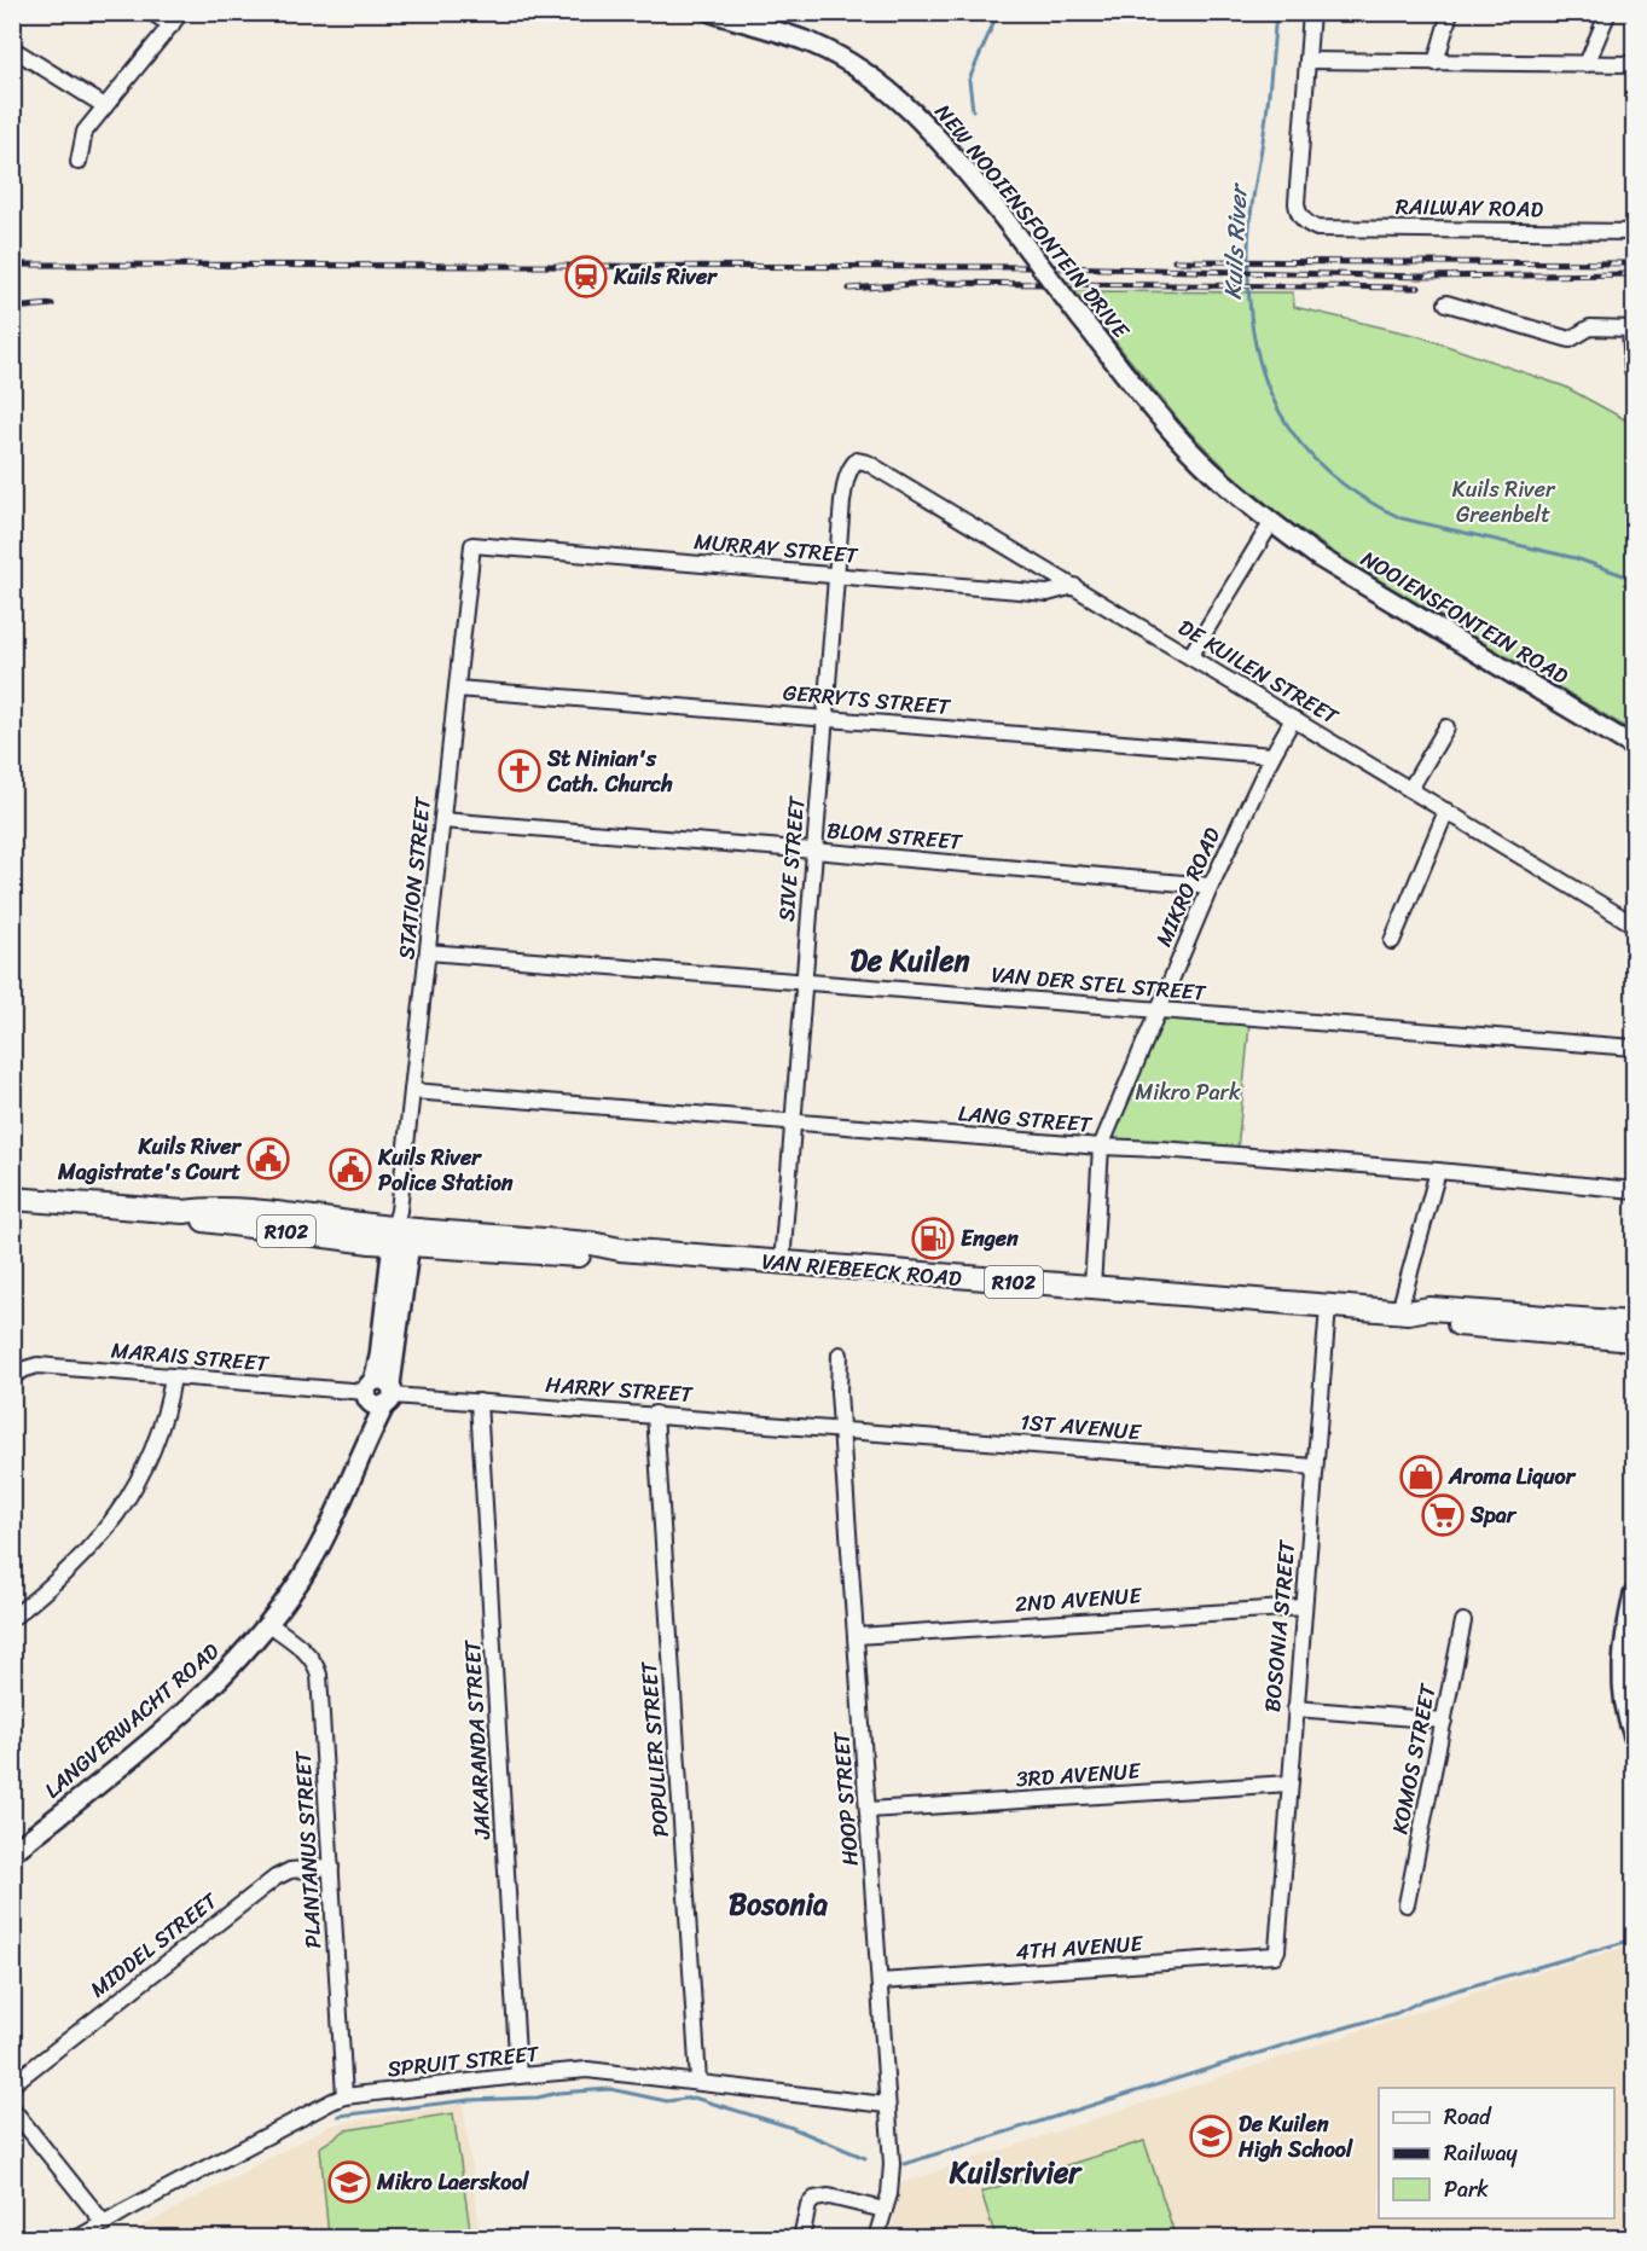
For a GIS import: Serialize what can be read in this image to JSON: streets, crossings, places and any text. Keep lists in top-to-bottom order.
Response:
{
  "streets": {
    "main road": ["R102", "VAN RIEBEECK ROAD"],
    "street": [
      "RAILWAY ROAD",
      "NEW NOOIENSFONTEIN DRIVE",
      "MURRAY STREET",
      "NOOIENSFONTEIN ROAD",
      "DE KUILEN STREET",
      "GERRYTS STREET",
      "BLOM STREET",
      "SIVE STREET",
      "STATION STREET",
      "MIKRO ROAD",
      "VAN DER STEL STREET",
      "LANG STREET",
      "MARAIS STREET",
      "HARRY STREET",
      "1ST AVENUE",
      "2ND AVENUE",
      "BOSONIA STREET",
      "LANGVERWACHT ROAD",
      "JAKARANDA STREET",
      "POPULIER STREET",
      "KOMOS STREET",
      "3RD AVENUE",
      "HOOP STREET",
      "PLANTANUS STREET",
      "MIDDEL STREET",
      "4TH AVENUE",
      "SPRUIT STREET"
    ]
  },
  "crossings": [
    ["NEW NOOIENSFONTEIN DRIVE", "NOOIENSFONTEIN ROAD"],
    ["MURRAY STREET", "DE KUILEN STREET"],
    ["MURRAY STREET", "SIVE STREET"],
    ["MURRAY STREET", "STATION STREET"],
    ["DE KUILEN STREET", "SIVE STREET"],
    ["DE KUILEN STREET", "MIKRO ROAD"],
    ["GERRYTS STREET", "SIVE STREET"],
    ["GERRYTS STREET", "STATION STREET"],
    ["GERRYTS STREET", "MIKRO ROAD"],
    ["BLOM STREET", "SIVE STREET"],
    ["BLOM STREET", "STATION STREET"],
    ["BLOM STREET", "MIKRO ROAD"],
    ["SIVE STREET", "VAN DER STEL STREET"],
    ["SIVE STREET", "LANG STREET"],
    ["SIVE STREET", "VAN RIEBEECK ROAD"],
    ["STATION STREET", "VAN DER STEL STREET"],
    ["STATION STREET", "LANG STREET"],
    ["STATION STREET", "VAN RIEBEECK ROAD"],
    ["STATION STREET", "LANGVERWACHT ROAD"],
    ["MIKRO ROAD", "VAN DER STEL STREET"],
    ["MIKRO ROAD", "LANG STREET"],
    ["MIKRO ROAD", "VAN RIEBEECK ROAD"],
    ["VAN RIEBEECK ROAD", "BOSONIA STREET"],
    ["VAN RIEBEECK ROAD", "LANGVERWACHT ROAD"],
    ["MARAIS STREET", "HARRY STREET"],
    ["MARAIS STREET", "LANGVERWACHT ROAD"],
    ["HARRY STREET", "1ST AVENUE"],
    ["HARRY STREET", "LANGVERWACHT ROAD"],
    ["HARRY STREET", "JAKARANDA STREET"],
    ["HARRY STREET", "POPULIER STREET"],
    ["HARRY STREET", "HOOP STREET"],
    ["1ST AVENUE", "BOSONIA STREET"],
    ["1ST AVENUE", "HOOP STREET"],
    ["2ND AVENUE", "BOSONIA STREET"],
    ["2ND AVENUE", "HOOP STREET"],
    ["BOSONIA STREET", "3RD AVENUE"],
    ["BOSONIA STREET", "4TH AVENUE"],
    ["LANGVERWACHT ROAD", "PLANTANUS STREET"],
    ["JAKARANDA STREET", "SPRUIT STREET"],
    ["POPULIER STREET", "SPRUIT STREET"],
    ["3RD AVENUE", "HOOP STREET"],
    ["HOOP STREET", "4TH AVENUE"],
    ["HOOP STREET", "SPRUIT STREET"],
    ["PLANTANUS STREET", "MIDDEL STREET"],
    ["PLANTANUS STREET", "SPRUIT STREET"]
  ],
  "districts": ["De Kuilen", "Bosonia", "Kuilsrivier"],
  "water": ["Kuils River"],
  "parks": ["Kuils River Greenbelt", "Mikro Park"],
  "places": {
    "station": ["Kuils River"],
    "church": ["St Ninian's Cath. Church"],
    "public building": ["Kuils River Magistrate's Court", "Kuils River Police Station"],
    "fuel station": ["Engen"],
    "shop": ["Aroma Liquor"],
    "supermarket": ["Spar"],
    "school or university": ["De Kuilen High School", "Mikro Laerskool"]
  },
  "legend": ["Road", "Railway", "Park"]
}
